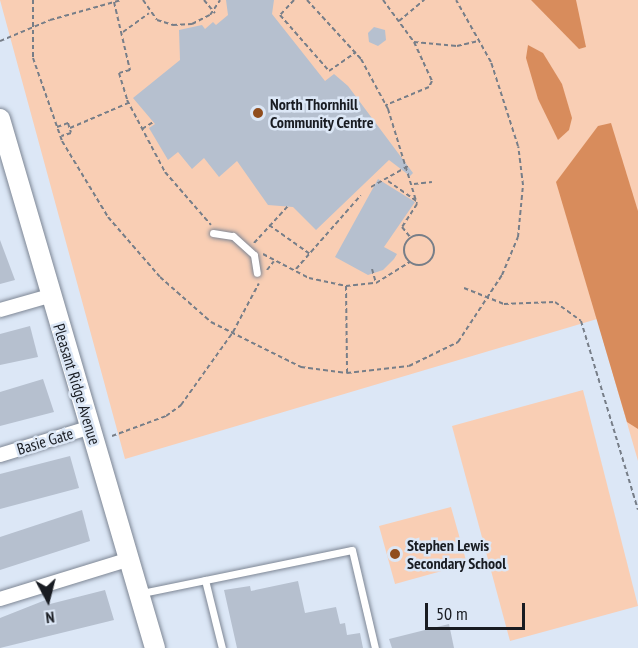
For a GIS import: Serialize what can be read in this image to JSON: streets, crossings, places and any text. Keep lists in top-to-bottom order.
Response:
{
  "streets": {
    "street": ["Pleasant Ridge Avenue", "Basie Gate"]
  },
  "crossings": [
    ["Pleasant Ridge Avenue", "Basie Gate"]
  ],
  "places": ["North Thornhill Community Centre", "Stephen Lewis Secondary School"],
  "scale_bar": "50 m",
  "north": "bottom"
}
